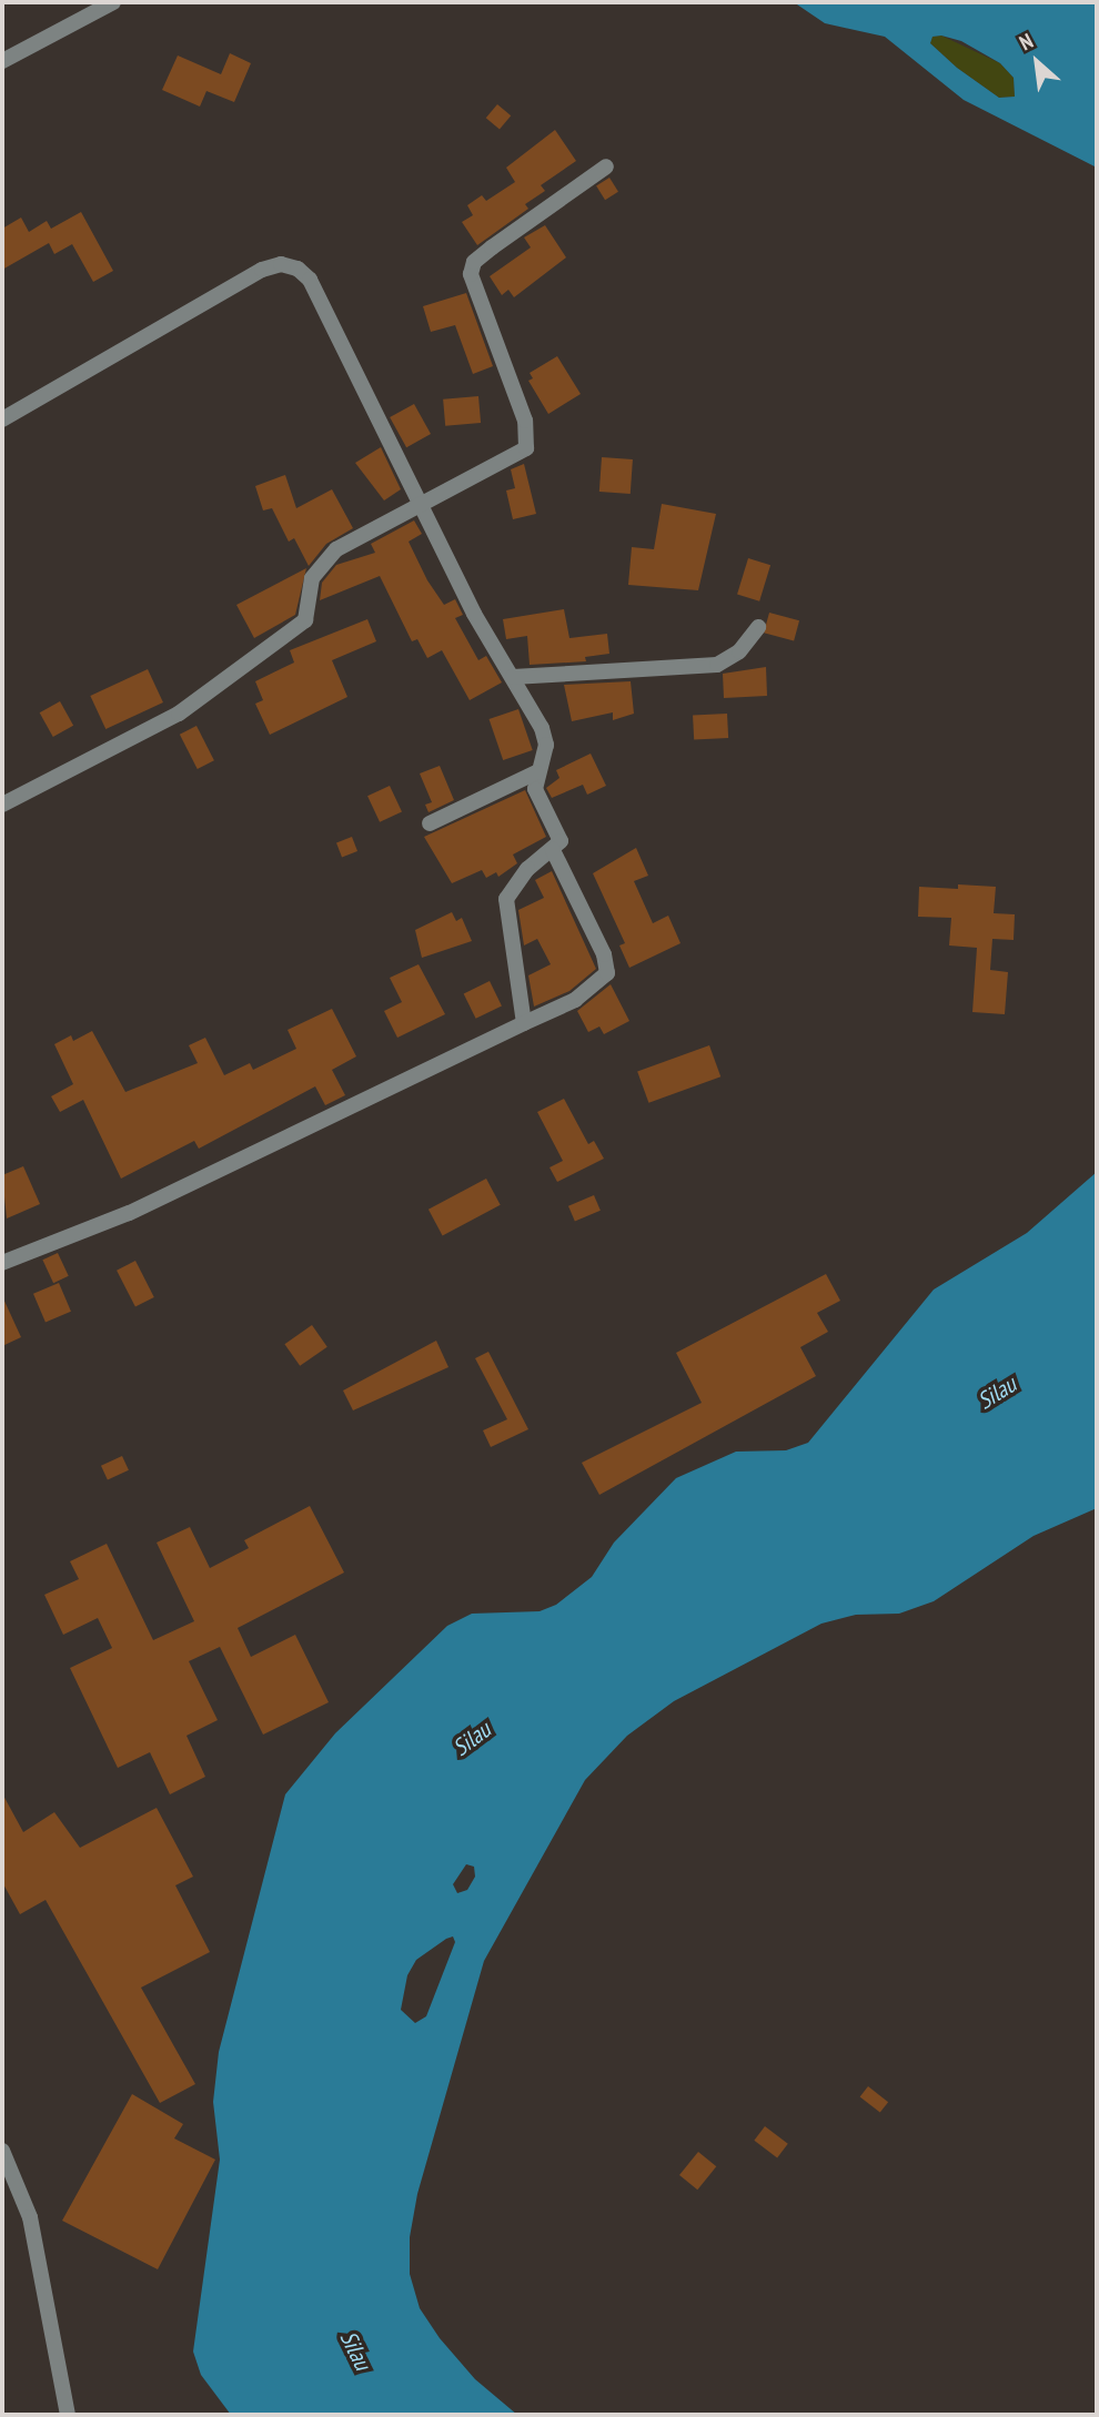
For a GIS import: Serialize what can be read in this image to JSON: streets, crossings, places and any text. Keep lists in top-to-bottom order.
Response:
{
  "water": ["Silau"],
  "north": "top left"
}
